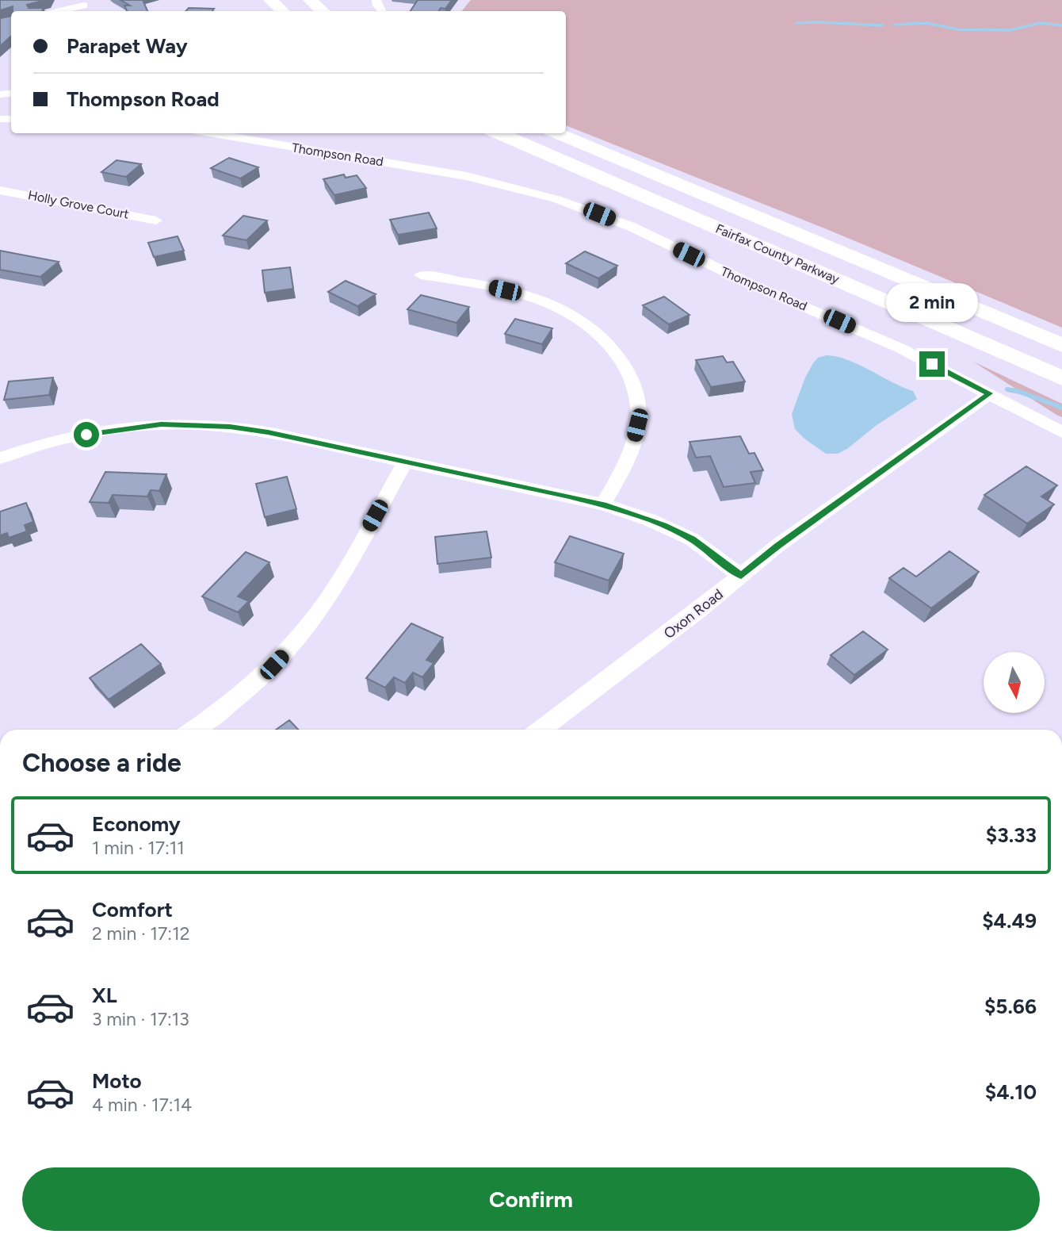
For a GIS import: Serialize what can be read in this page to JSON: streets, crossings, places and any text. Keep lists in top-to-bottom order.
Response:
{
  "streets": {
    "highway": ["Fairfax County Parkway"],
    "street": ["Thompson Road", "Holly Grove Court", "Oxon Road"]
  },
  "crossings": [
    ["Thompson Road", "Oxon Road"]
  ],
  "north": "bottom",
  "page": {
    "banner": ["Parapet Way", "Thompson Road"],
    "bubble": "2 min",
    "heading": "Choose a ride",
    "list": [
      {
        "name": "Economy",
        "note": "1 min · 17:11",
        "value": "$3.33"
      },
      {
        "name": "Comfort",
        "note": "2 min · 17:12",
        "value": "$4.49"
      },
      {
        "name": "XL",
        "note": "3 min · 17:13",
        "value": "$5.66"
      },
      {
        "name": "Moto",
        "note": "4 min · 17:14",
        "value": "$4.10"
      }
    ],
    "buttons": "Confirm"
  }
}
